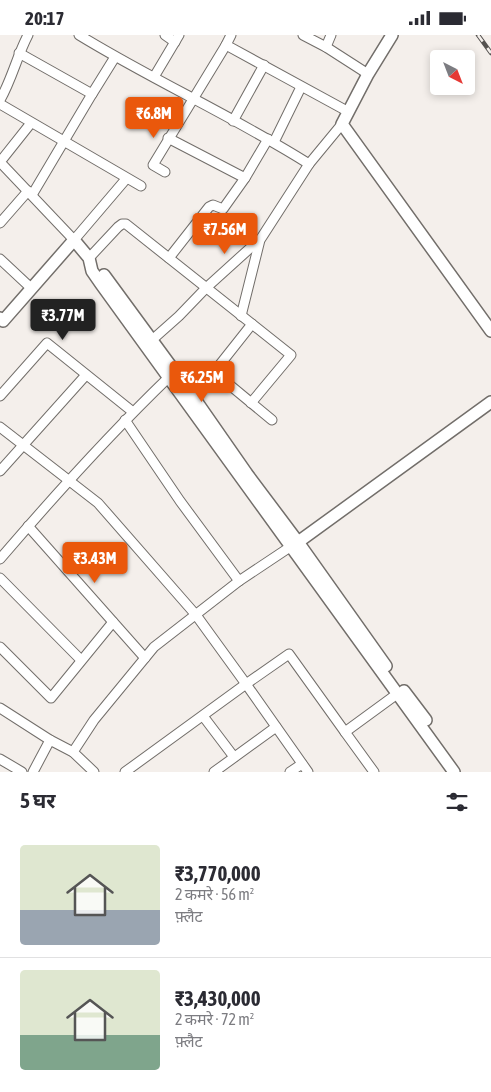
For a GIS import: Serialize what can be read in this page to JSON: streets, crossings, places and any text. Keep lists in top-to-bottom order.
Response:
{
  "north": "bottom right",
  "page": {
    "status": "20:17",
    "price": [
      "₹6.8M",
      "₹7.56M",
      "₹3.77M",
      "₹6.25M",
      "₹3.43M"
    ],
    "heading": "5 घर",
    "list": [
      {
        "name": "₹3,770,000",
        "note": "2 कमरे · 56 m² · फ़्लैट"
      },
      {
        "name": "₹3,430,000",
        "note": "2 कमरे · 72 m² · फ़्लैट"
      }
    ]
  }
}
